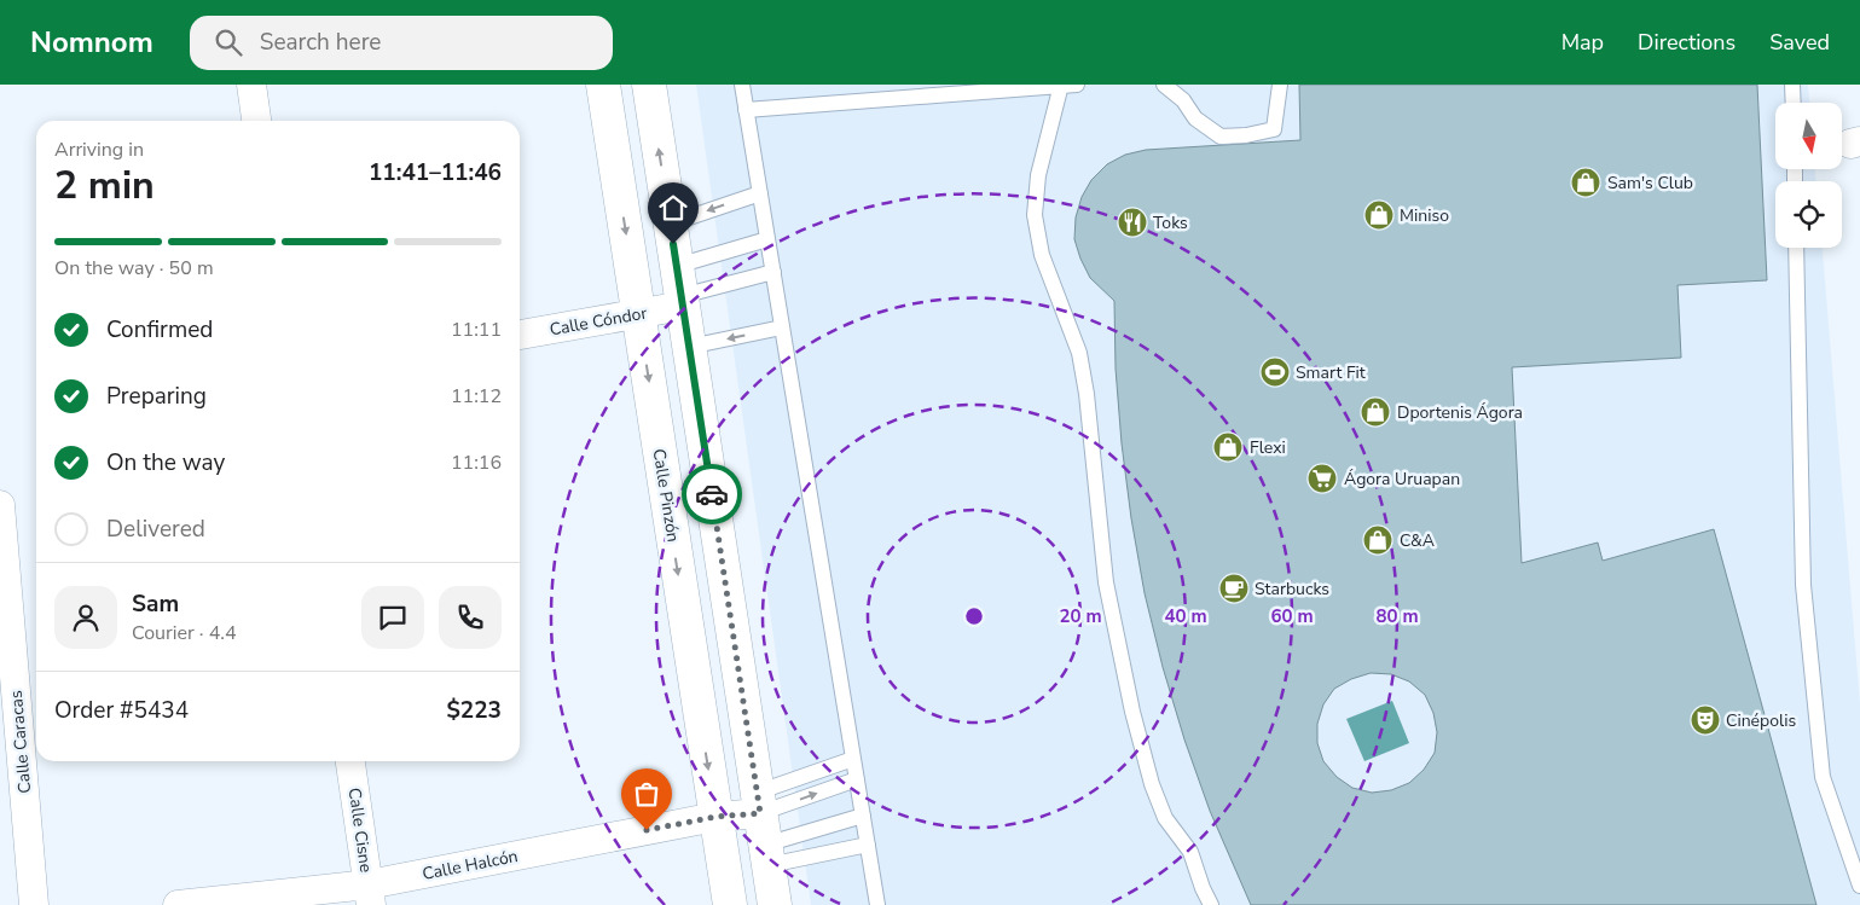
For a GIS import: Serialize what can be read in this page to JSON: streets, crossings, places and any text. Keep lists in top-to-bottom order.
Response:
{
  "streets": {
    "main road": ["Calle Pinzón"],
    "street": [
      "Calle Cóndor",
      "Calle Caracas",
      "Calle Cisne",
      "Calle Halcón"
    ]
  },
  "crossings": [
    ["Calle Cóndor", "Calle Pinzón"],
    ["Calle Pinzón", "Calle Halcón"],
    ["Calle Cisne", "Calle Halcón"]
  ],
  "places": {
    "shop": [
      "Sam's Club",
      "Miniso",
      "Dportenis Ágora",
      "Flexi",
      "C&A"
    ],
    "restaurant": ["Toks"],
    "sports": ["Smart Fit"],
    "supermarket": ["Ágora Uruapan"],
    "cafe": ["Starbucks"],
    "theatre": ["Cinépolis"]
  },
  "north": "bottom",
  "page": {
    "header": "Nomnom",
    "search": "Search here",
    "nav": ["Map", "Directions", "Saved"],
    "heading": ["2 min", "Arriving in", "11:41–11:46"],
    "panel": [
      "Sam",
      "Courier · 4.4",
      "Order #5434",
      "$223"
    ],
    "bar": "On the way · 50 m",
    "list": [
      ["Confirmed", "11:11"],
      ["Preparing", "11:12"],
      ["On the way", "11:16"],
      "Delivered"
    ]
  },
  "rings": [
    "20 m",
    "40 m",
    "60 m",
    "80 m"
  ]
}
